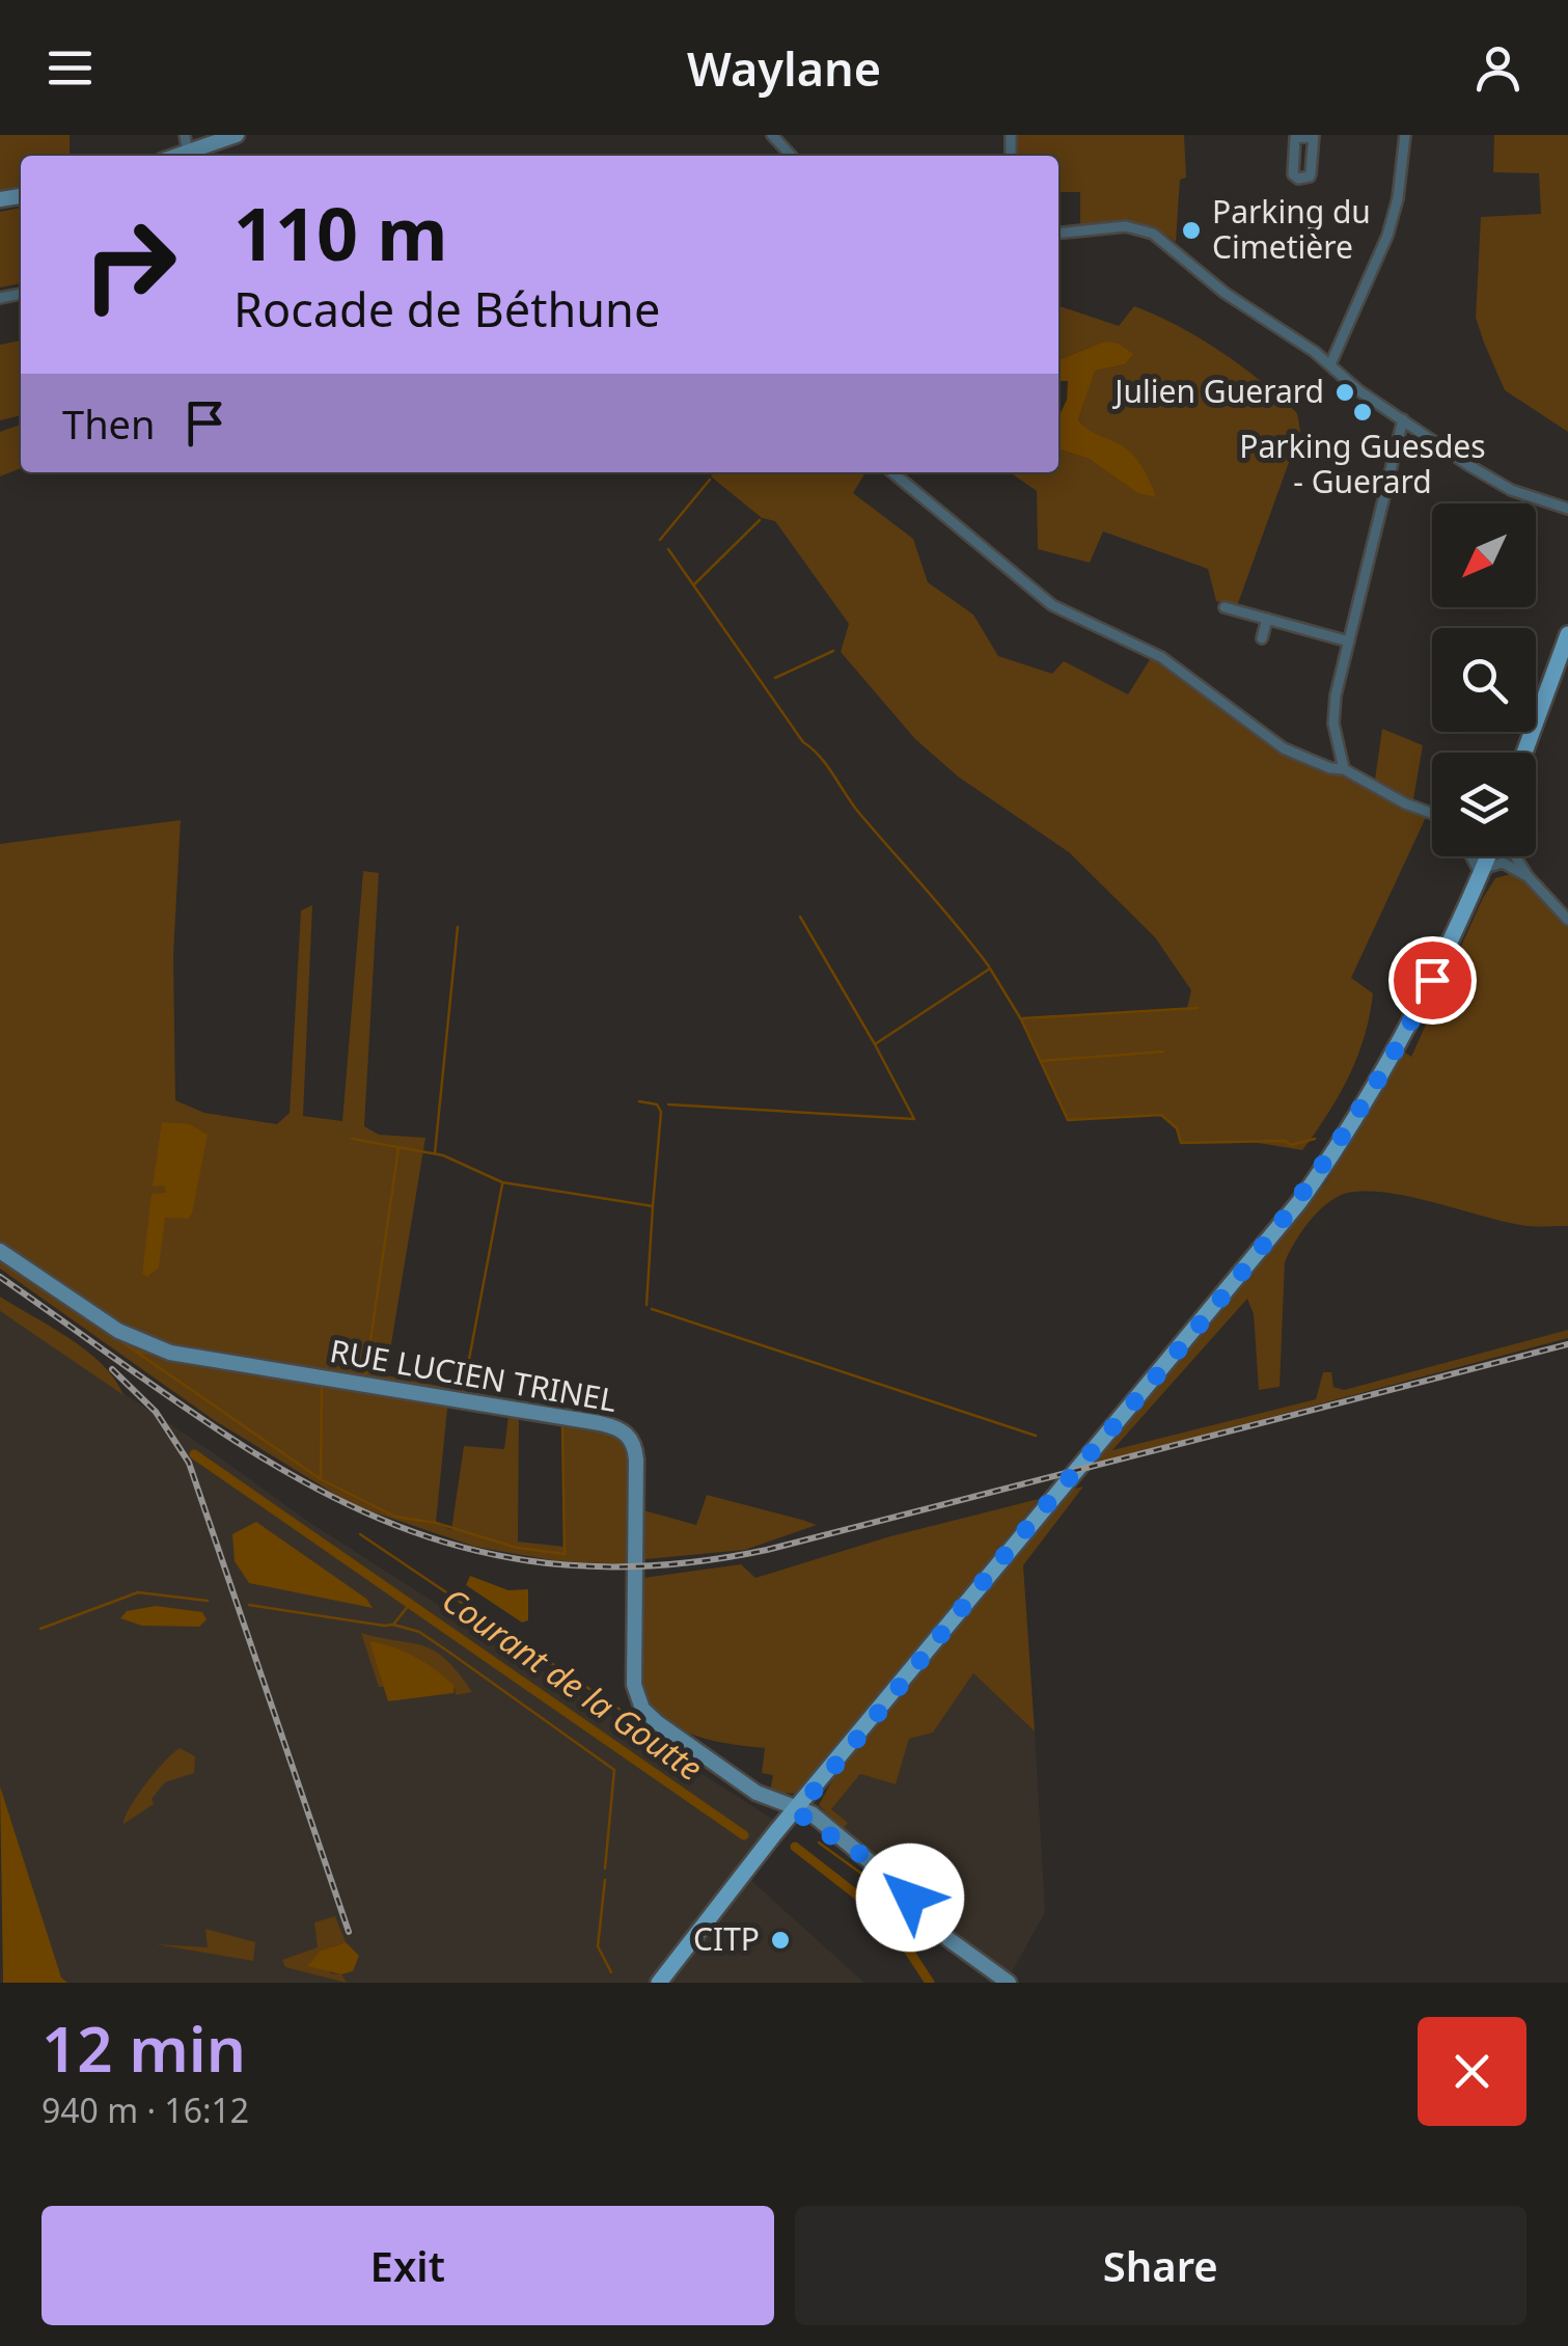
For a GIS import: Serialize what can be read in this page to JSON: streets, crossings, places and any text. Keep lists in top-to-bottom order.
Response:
{
  "streets": {
    "street": ["RUE LUCIEN TRINEL"]
  },
  "water": ["Courant de la Goutte"],
  "places": [
    "Parking du Cimetière",
    "Julien Guerard",
    "Parking Guesdes - Guerard",
    "CITP"
  ],
  "north": "bottom left",
  "page": {
    "header": "Waylane",
    "turn": ["110 m", "Rocade de Béthune"],
    "then": "Then",
    "heading": ["12 min", "940 m · 16:12"],
    "buttons": ["Exit", "Share"]
  }
}
